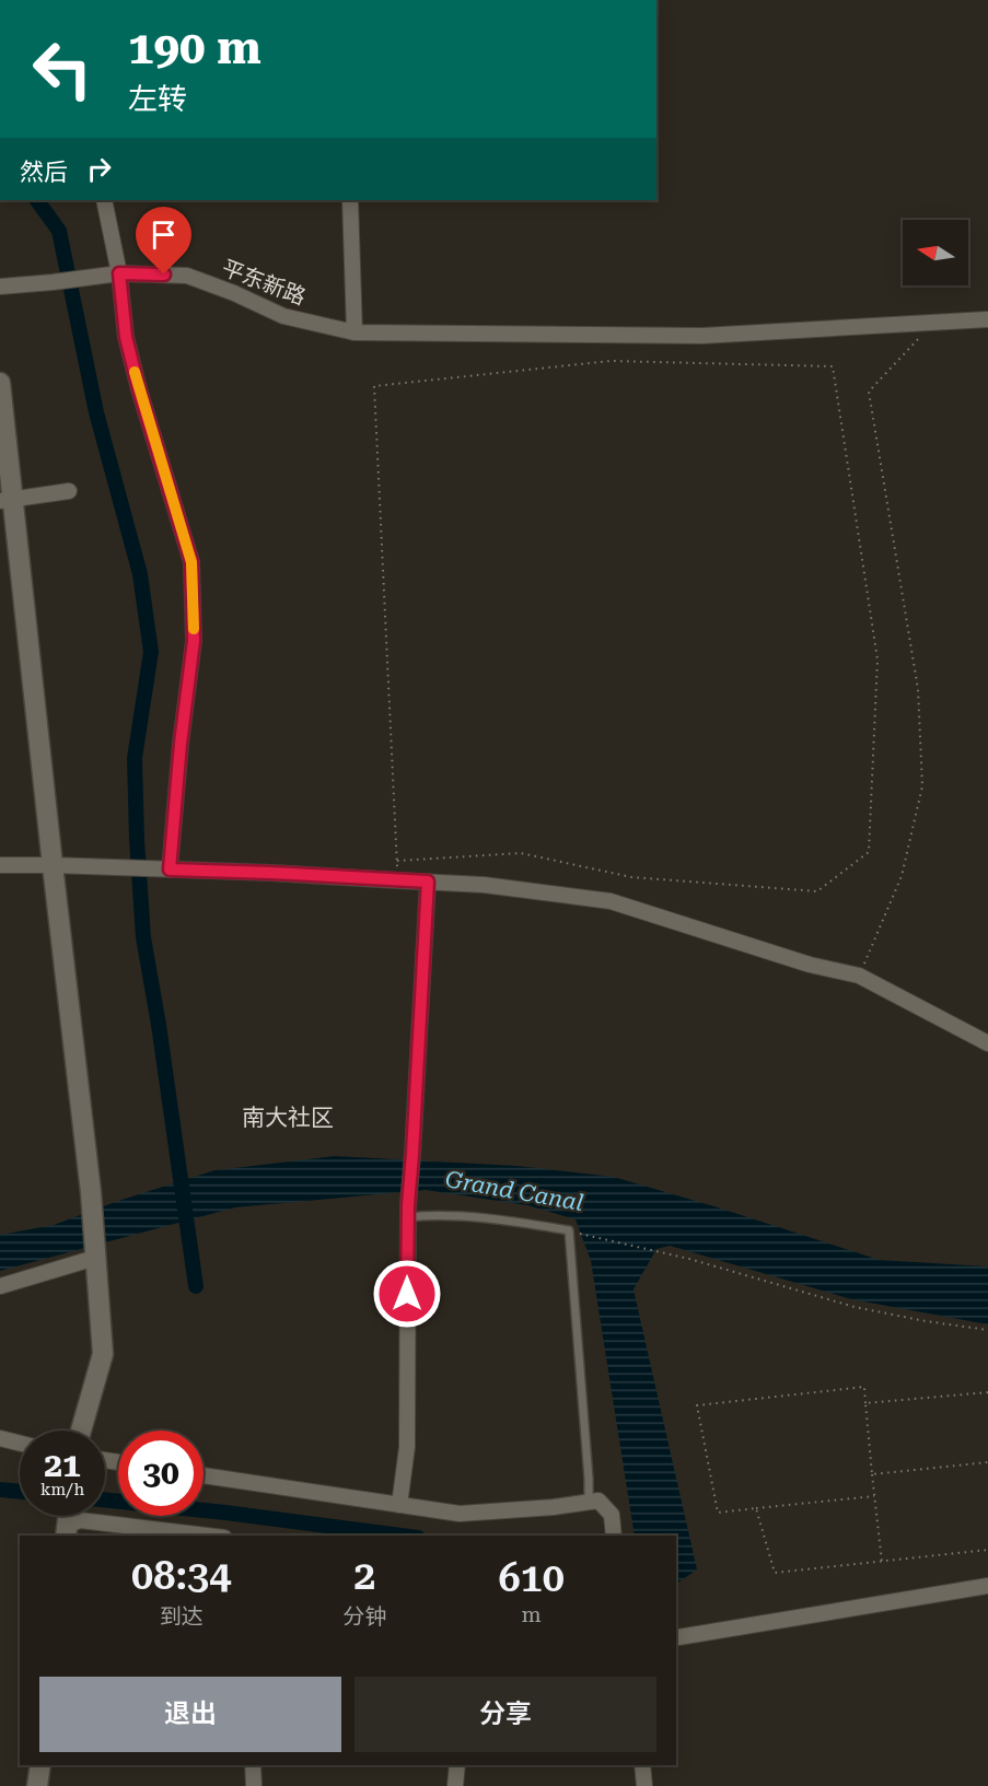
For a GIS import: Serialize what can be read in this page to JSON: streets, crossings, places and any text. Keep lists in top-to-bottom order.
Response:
{
  "streets": {
    "street": ["平东新路"]
  },
  "districts": ["南大社区"],
  "water": ["Grand Canal"],
  "north": "left",
  "page": {
    "turn": ["190 m", "左转"],
    "then": "然后",
    "speed": "21 km/h",
    "limit": "30",
    "eta": [
      "08:34",
      "到达",
      "2",
      "分钟",
      "610",
      "m"
    ],
    "buttons": ["退出", "分享"]
  }
}
